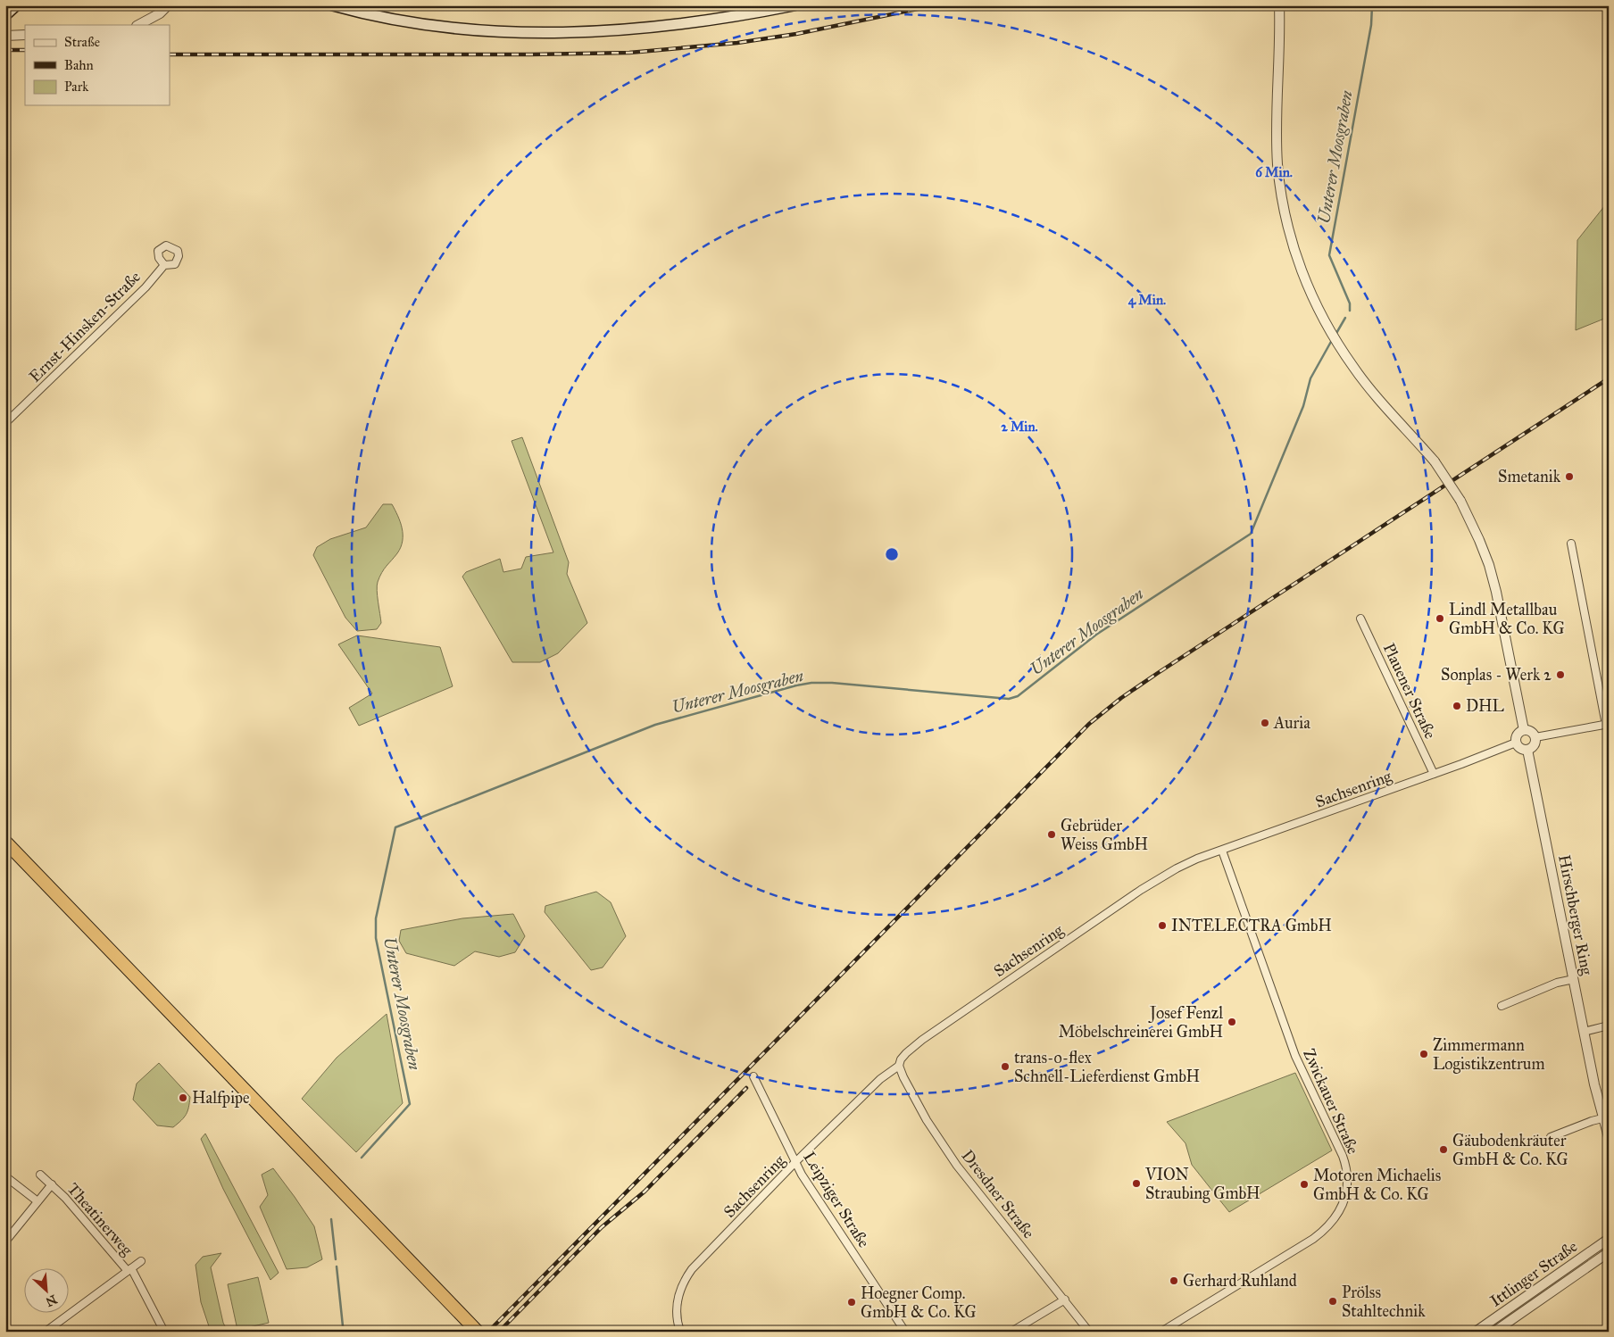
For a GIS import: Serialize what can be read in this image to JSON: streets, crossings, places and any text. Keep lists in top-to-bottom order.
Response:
{
  "streets": {
    "street": [
      "Ernst-Hinsken-Straße",
      "Plauener Straße",
      "Sachsenring",
      "Hirschberger Ring",
      "Zwickauer Straße",
      "Dresdner Straße",
      "Leipziger Straße",
      "Theatinerweg",
      "Ittlinger Straße"
    ]
  },
  "crossings": [
    ["Plauener Straße", "Sachsenring"],
    ["Sachsenring", "Hirschberger Ring"],
    ["Sachsenring", "Zwickauer Straße"],
    ["Sachsenring", "Dresdner Straße"],
    ["Sachsenring", "Leipziger Straße"]
  ],
  "water": ["Unterer Moosgraben"],
  "places": [
    "Smetanik",
    "Lindl Metallbau GmbH & Co. KG",
    "Sonplas - Werk 2",
    "DHL",
    "Auria",
    "Gebrüder Weiss GmbH",
    "INTELECTRA GmbH",
    "Josef Fenzl Möbelschreinerei GmbH",
    "Zimmermann Logistikzentrum",
    "trans-o-flex Schnell-Lieferdienst GmbH",
    "Halfpipe",
    "Gäubodenkräuter GmbH & Co. KG",
    "VION Straubing GmbH",
    "Motoren Michaelis GmbH & Co. KG",
    "Gerhard Ruhland",
    "Prölss Stahltechnik",
    "Hoegner Comp. GmbH & Co. KG"
  ],
  "legend": ["Straße", "Bahn", "Park"],
  "north": "bottom right",
  "rings": ["6 Min.", "4 Min.", "2 Min."]
}
